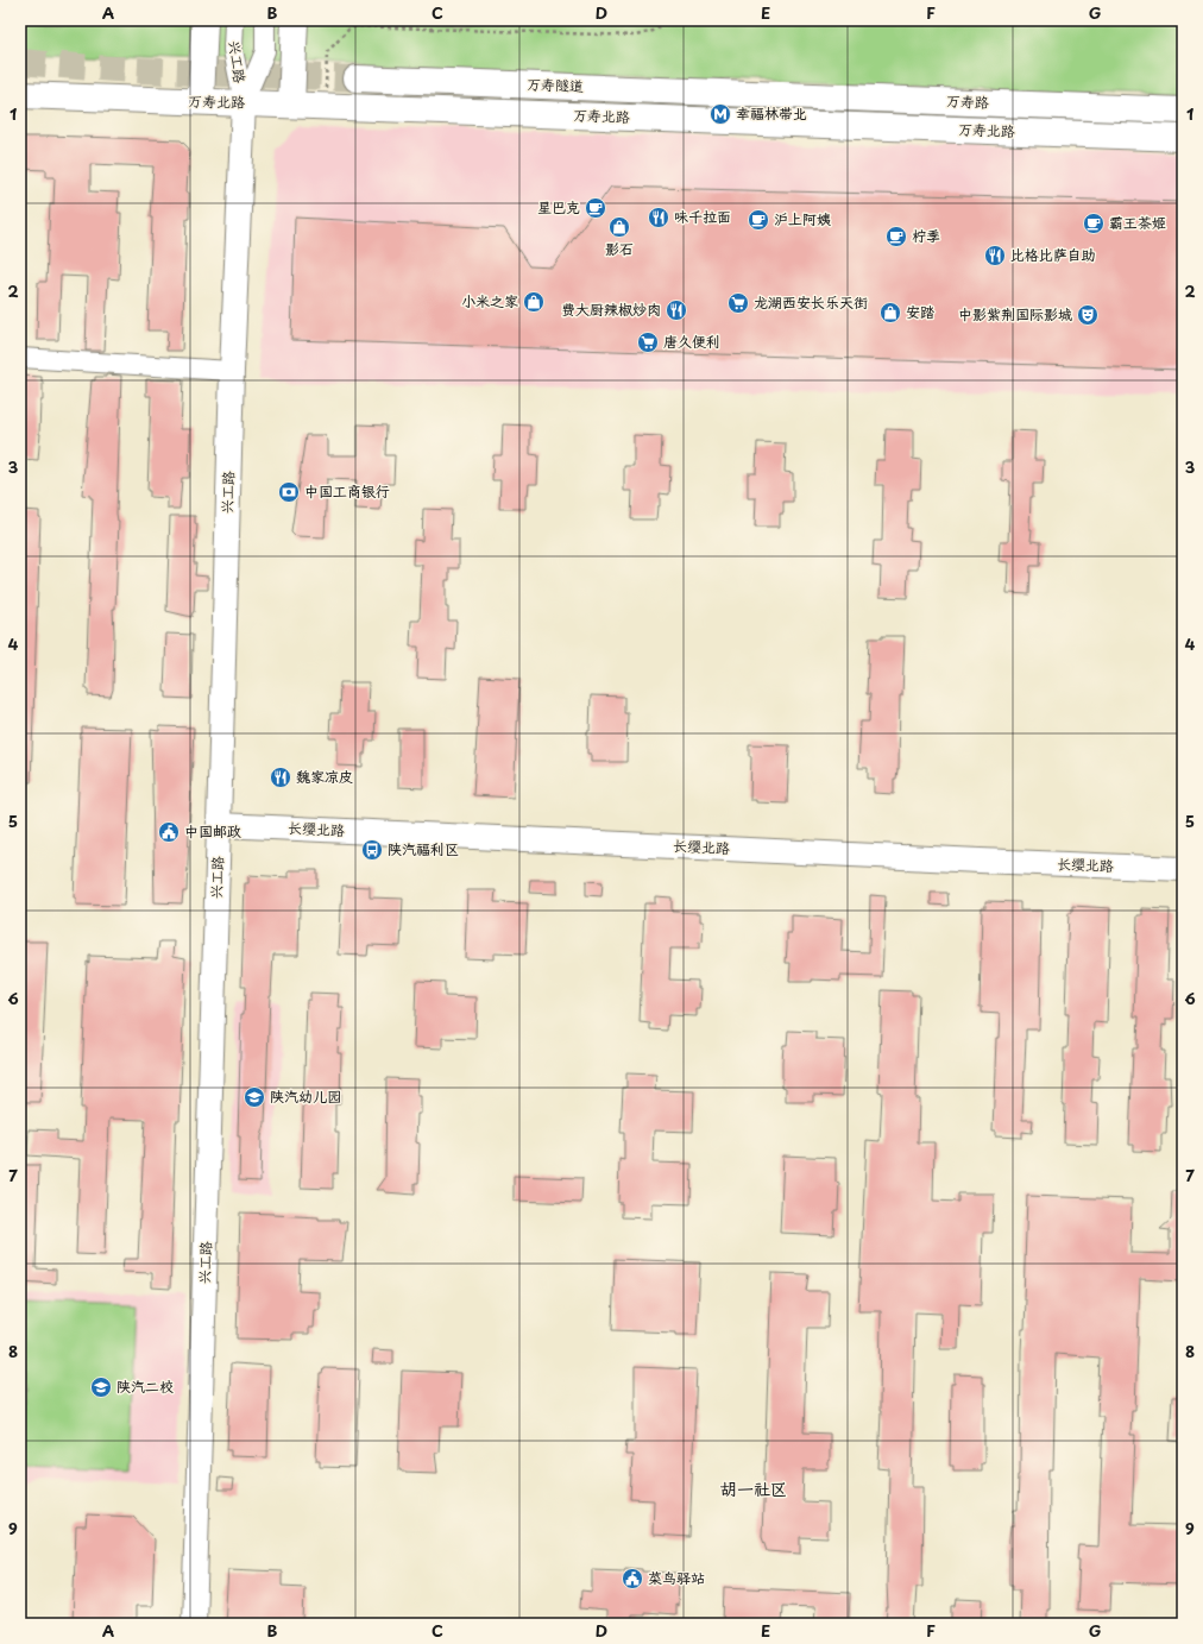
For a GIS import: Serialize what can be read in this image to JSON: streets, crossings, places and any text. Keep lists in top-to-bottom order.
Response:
{
  "streets": {
    "main road": ["万寿隧道", "万寿北路", "万寿路"],
    "street": ["兴工路", "长缨北路"]
  },
  "crossings": [
    ["兴工路", "万寿北路"],
    ["兴工路", "长缨北路"],
    ["万寿隧道", "万寿路"]
  ],
  "districts": ["胡一社区"],
  "places": {
    "metro station": ["幸福林带北"],
    "cafe": [
      "星巴克",
      "沪上阿姨",
      "霸王茶姬",
      "柠季"
    ],
    "restaurant": [
      "味千拉面",
      "比格比萨自助",
      "费大厨辣椒炒肉",
      "魏家凉皮"
    ],
    "shop": ["影石", "小米之家", "安踏"],
    "supermarket": ["龙湖西安长乐天街", "唐久便利"],
    "theatre": ["中影紫荆国际影城"],
    "bank": ["中国工商银行"],
    "public building": ["中国邮政", "菜鸟驿站"],
    "bus stop": ["陕汽福利区"],
    "school or university": ["陕汽幼儿园", "陕汽二校"]
  },
  "grid": {
    "columns": [
      "A",
      "B",
      "C",
      "D",
      "E",
      "F",
      "G"
    ],
    "rows": [
      "1",
      "2",
      "3",
      "4",
      "5",
      "6",
      "7",
      "8",
      "9"
    ]
  }
}
